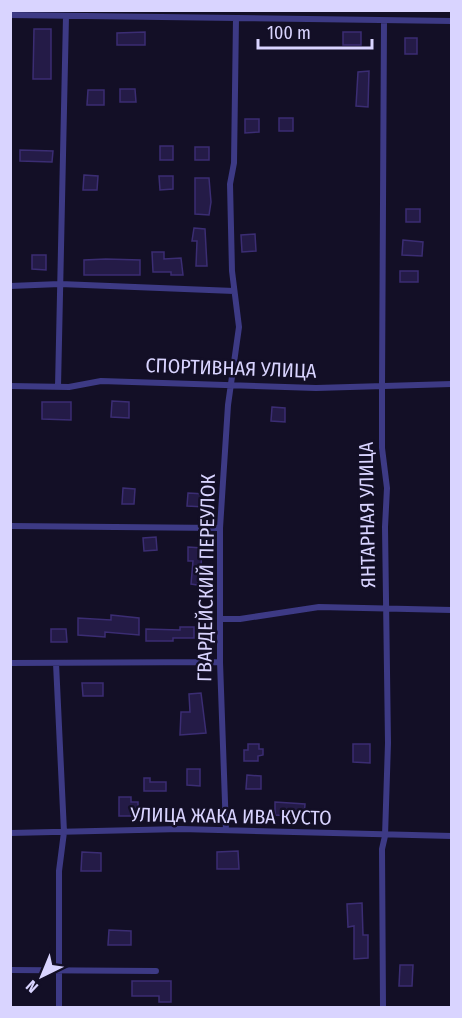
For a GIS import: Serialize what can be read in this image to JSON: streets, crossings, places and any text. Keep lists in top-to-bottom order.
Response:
{
  "streets": {
    "street": [
      "СПОРТИВНАЯ УЛИЦА",
      "ЯНТАРНАЯ УЛИЦА",
      "ГВАРДЕЙСКИЙ ПЕРЕУЛОК",
      "УЛИЦА ЖАКА ИВА КУСТО"
    ]
  },
  "crossings": [
    ["СПОРТИВНАЯ УЛИЦА", "ЯНТАРНАЯ УЛИЦА"],
    ["СПОРТИВНАЯ УЛИЦА", "ГВАРДЕЙСКИЙ ПЕРЕУЛОК"],
    ["ЯНТАРНАЯ УЛИЦА", "УЛИЦА ЖАКА ИВА КУСТО"],
    ["ГВАРДЕЙСКИЙ ПЕРЕУЛОК", "УЛИЦА ЖАКА ИВА КУСТО"]
  ],
  "scale_bar": "100 m",
  "north": "bottom left"
}
